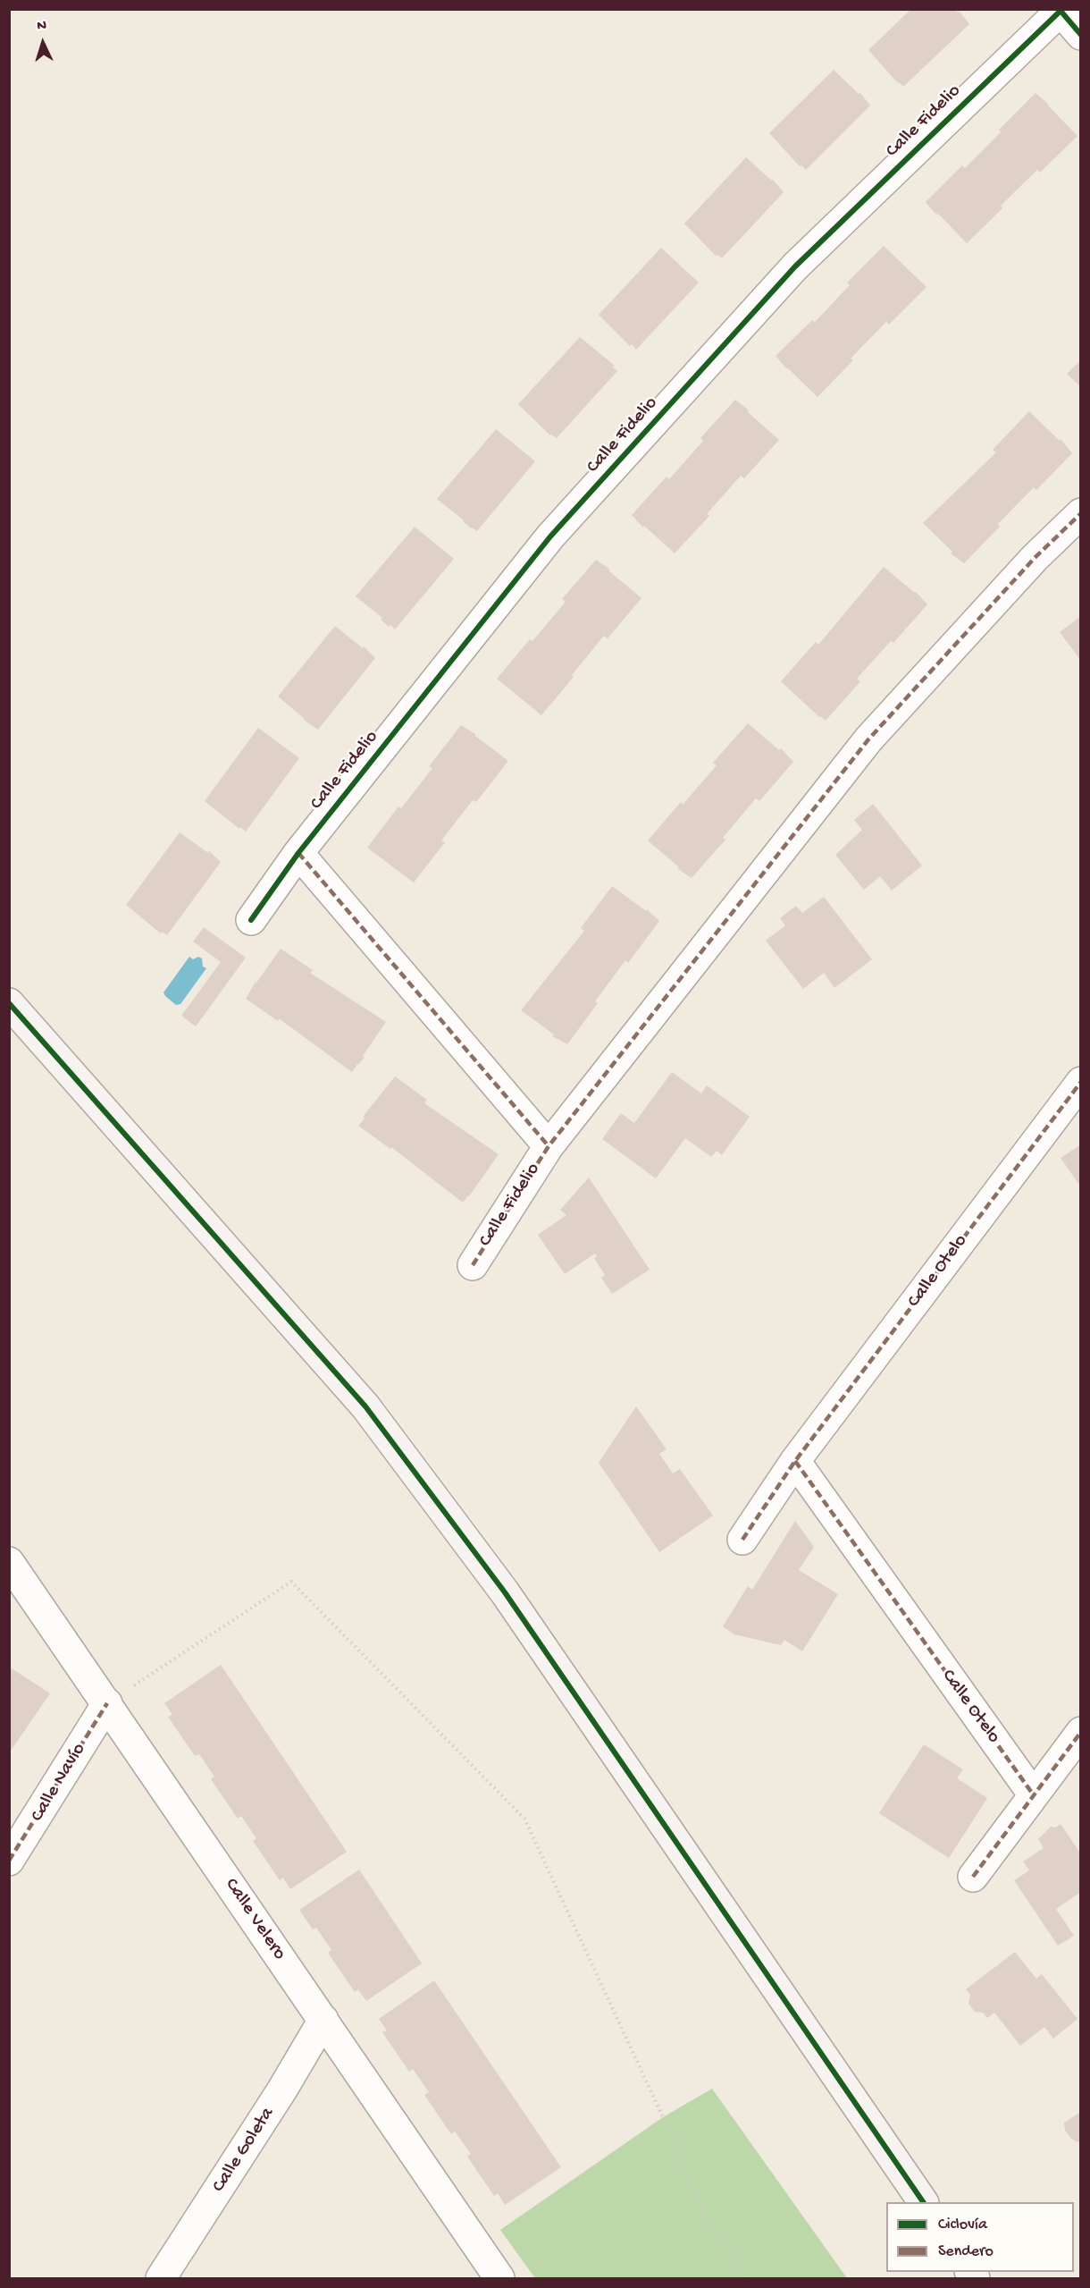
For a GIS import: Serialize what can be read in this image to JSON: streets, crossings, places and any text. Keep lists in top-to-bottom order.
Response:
{
  "streets": {
    "street": [
      "Calle Fidelio",
      "Calle Otelo",
      "Calle Navío",
      "Calle Velero",
      "Calle Goleta"
    ]
  },
  "crossings": [
    ["Calle Navío", "Calle Velero"],
    ["Calle Velero", "Calle Goleta"]
  ],
  "legend": ["Ciclovía", "Sendero"],
  "north": "top"
}
